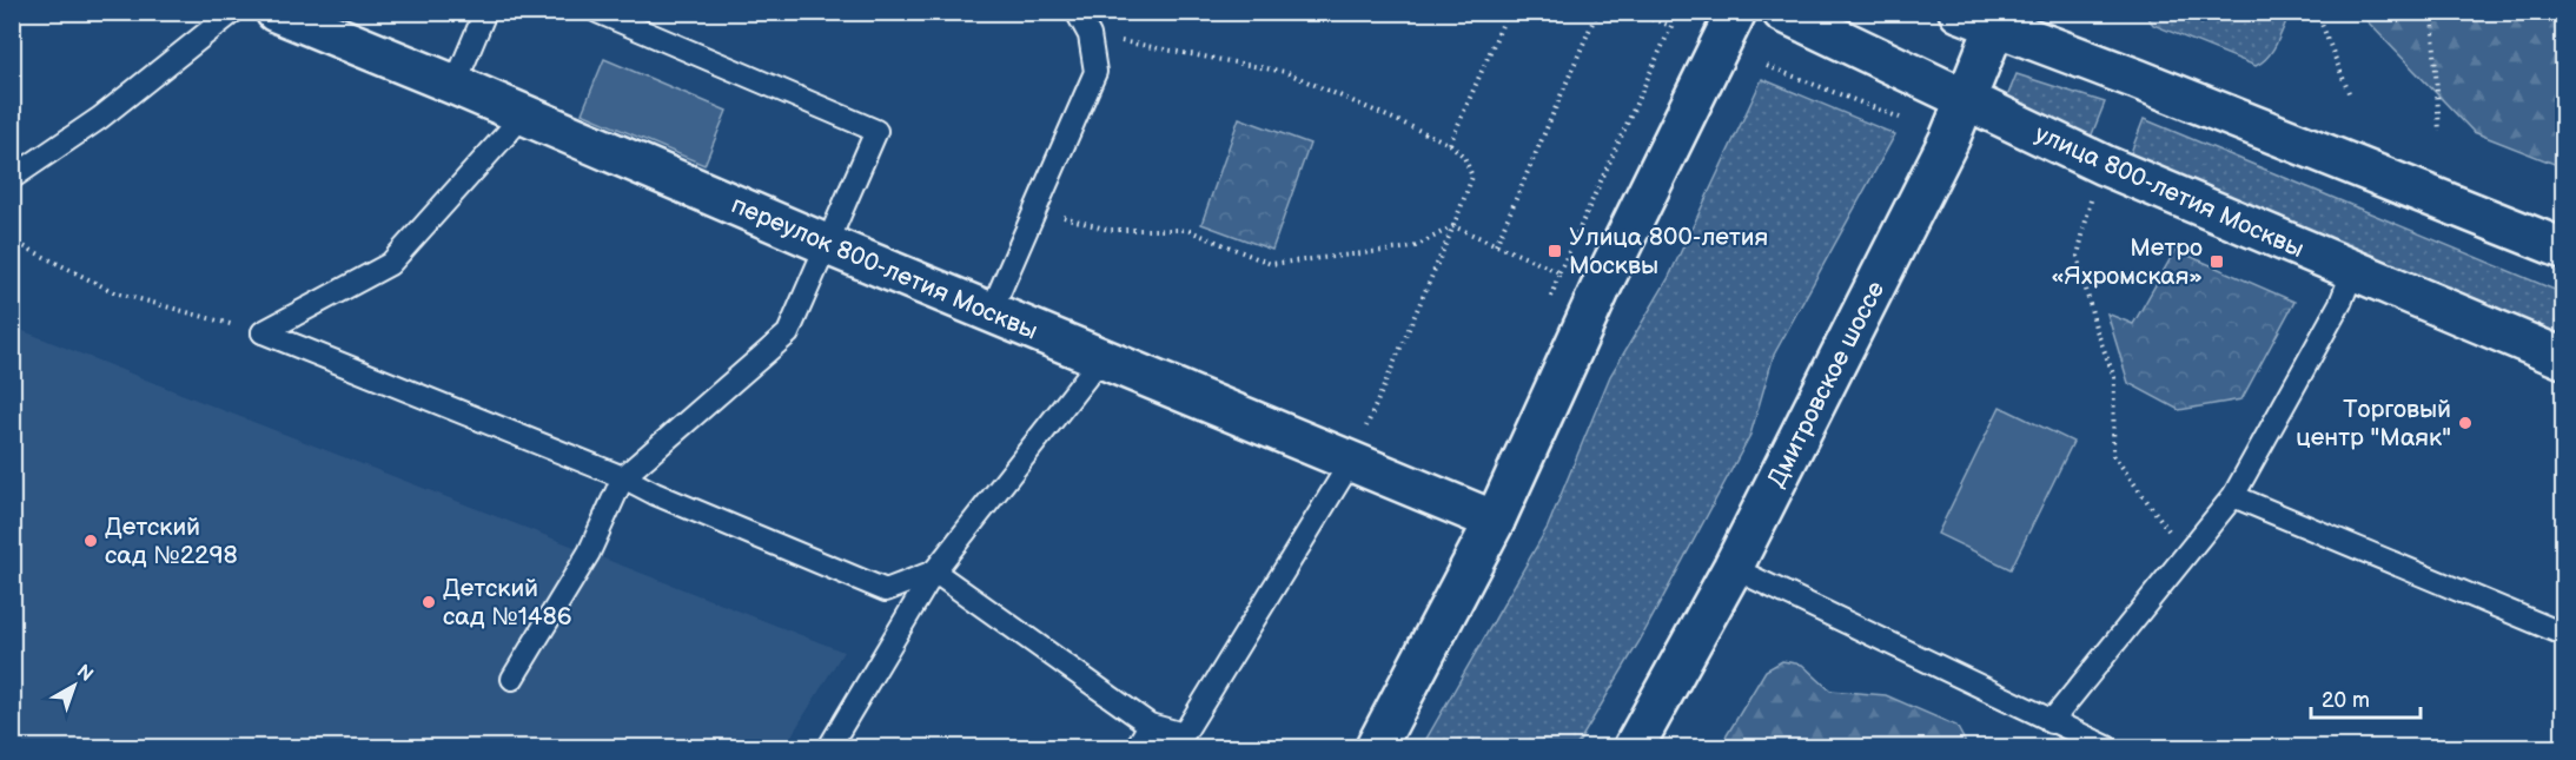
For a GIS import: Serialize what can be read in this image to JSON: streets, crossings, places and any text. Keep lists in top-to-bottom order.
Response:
{
  "streets": {
    "main road": ["улица 800-летия Москвы", "переулок 800-летия Москвы", "Дмитровское шоссе"]
  },
  "crossings": [
    ["улица 800-летия Москвы", "Дмитровское шоссе"]
  ],
  "places": {
    "transit": ["Улица 800-летия Москвы", "Метро «Яхромская»"],
    "other": ["Торговый центр \"Маяк\"", "Детский сад №2298", "Детский сад №1486"]
  },
  "scale_bar": "20 m",
  "north": "top right"
}
